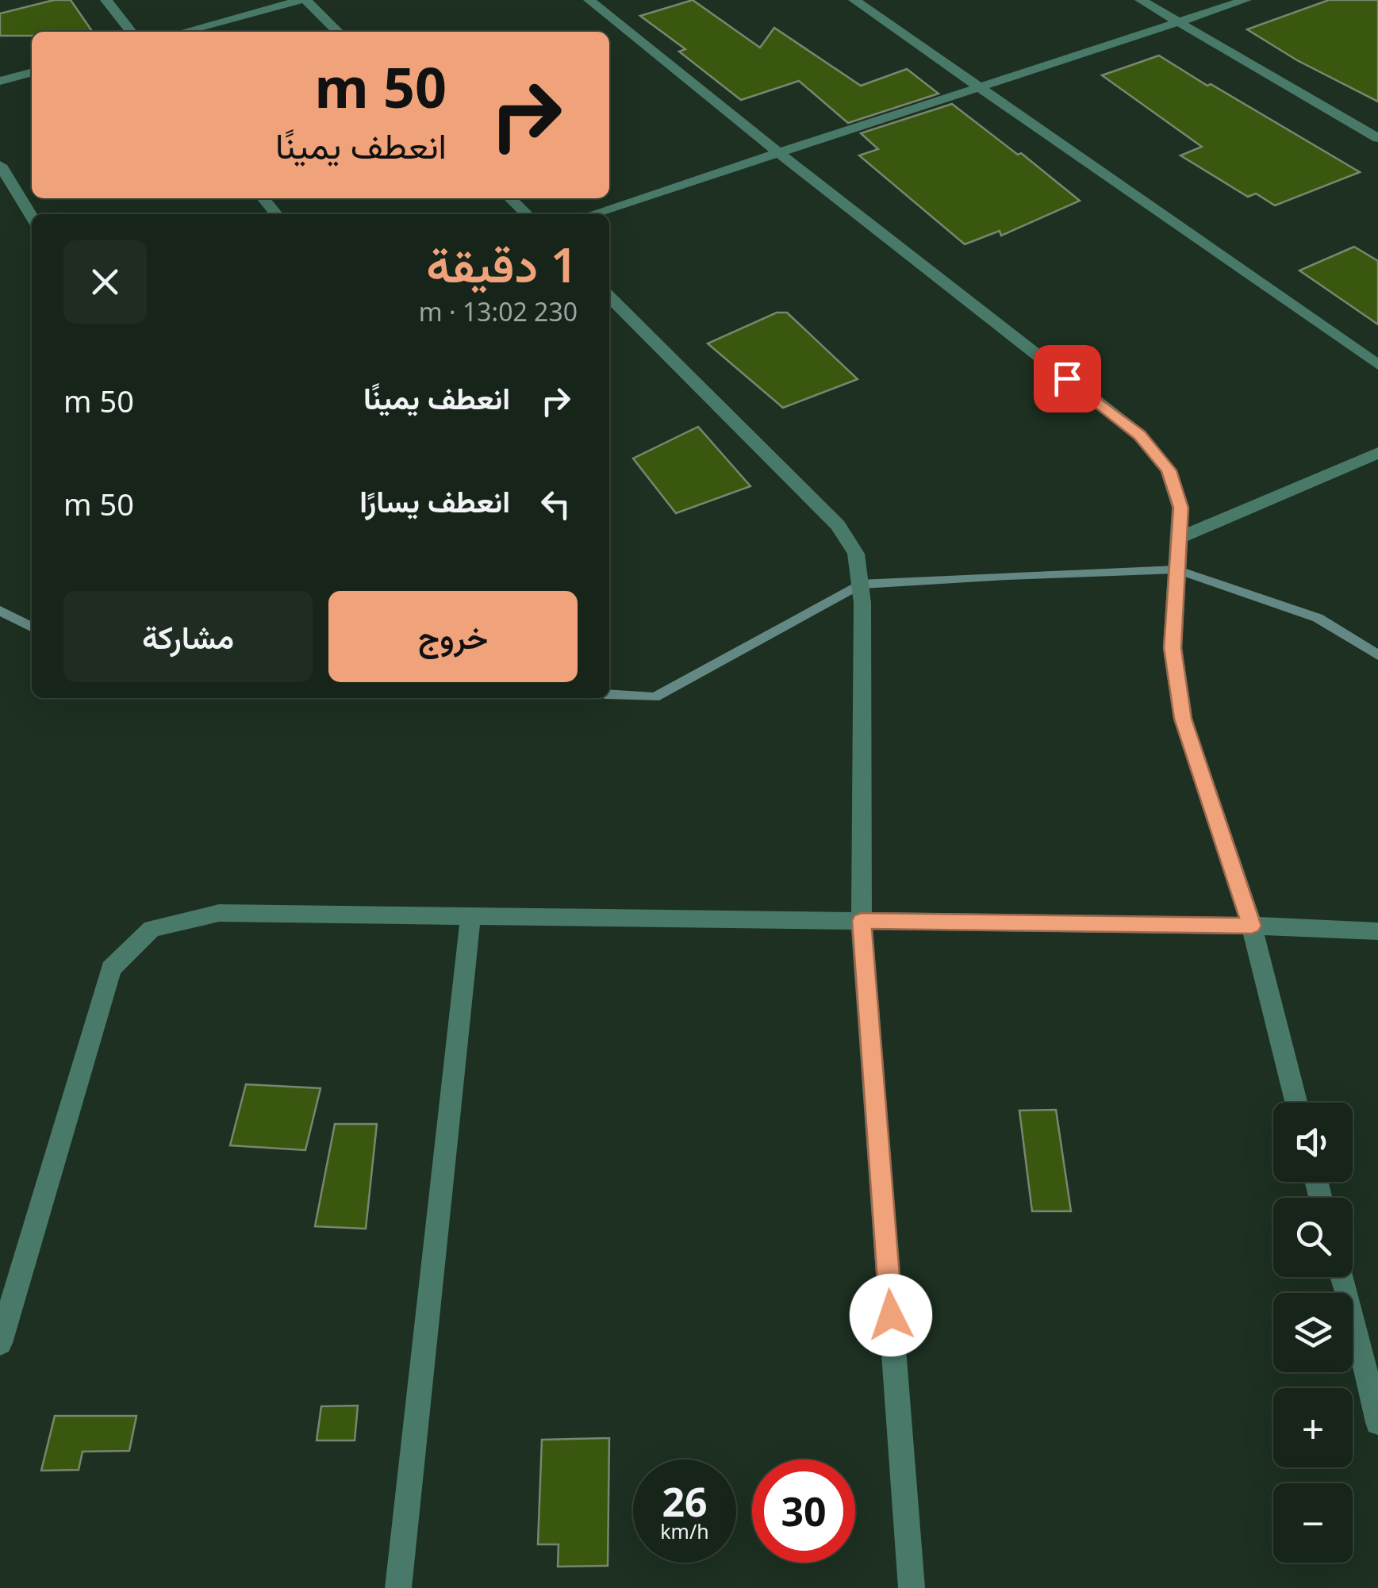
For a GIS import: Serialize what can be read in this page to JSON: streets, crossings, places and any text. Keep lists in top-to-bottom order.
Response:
{
  "page": {
    "turn": ["50 m", "انعطف يمينًا"],
    "heading": ["1 دقيقة", "230 m · 13:02"],
    "list": [
      {
        "name": "انعطف يمينًا",
        "value": "50 m"
      },
      {
        "name": "انعطف يسارًا",
        "value": "50 m"
      }
    ],
    "buttons": ["خروج", "مشاركة"],
    "map_buttons": ["+", "−"],
    "speed": "26 km/h",
    "limit": "30"
  }
}
